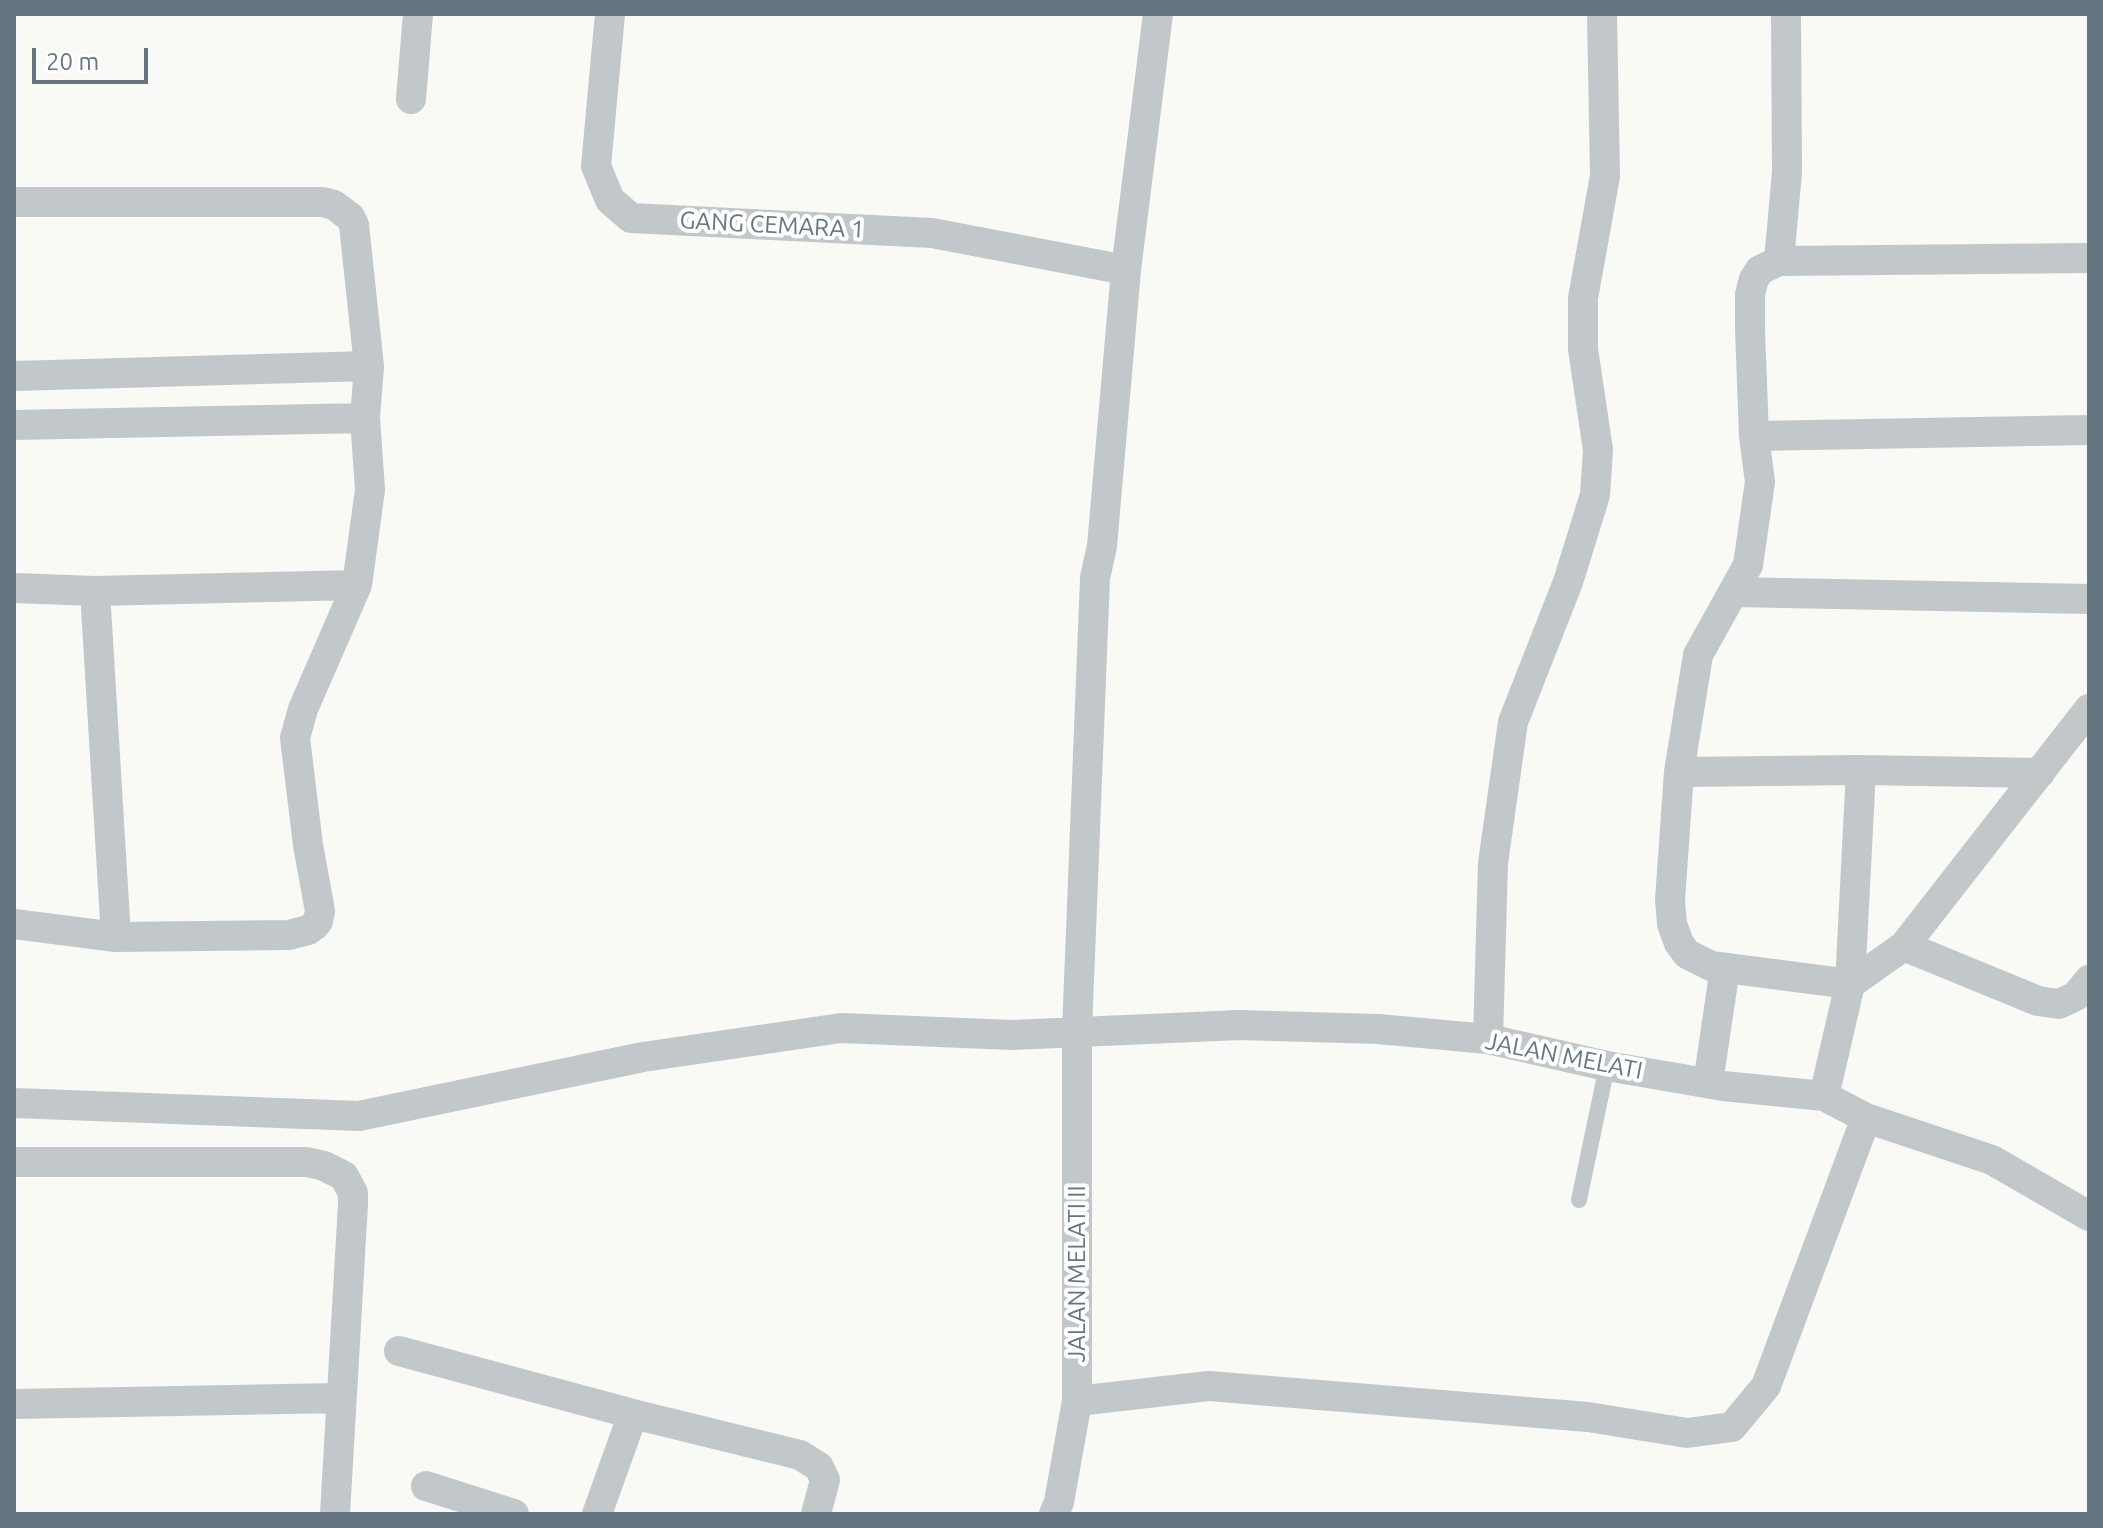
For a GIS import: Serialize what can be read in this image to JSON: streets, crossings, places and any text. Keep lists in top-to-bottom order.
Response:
{
  "streets": {
    "street": ["GANG CEMARA 1", "JALAN MELATI", "JALAN MELATI II"]
  },
  "crossings": [
    ["GANG CEMARA 1", "JALAN MELATI II"],
    ["JALAN MELATI", "JALAN MELATI II"]
  ],
  "scale_bar": "20 m"
}
